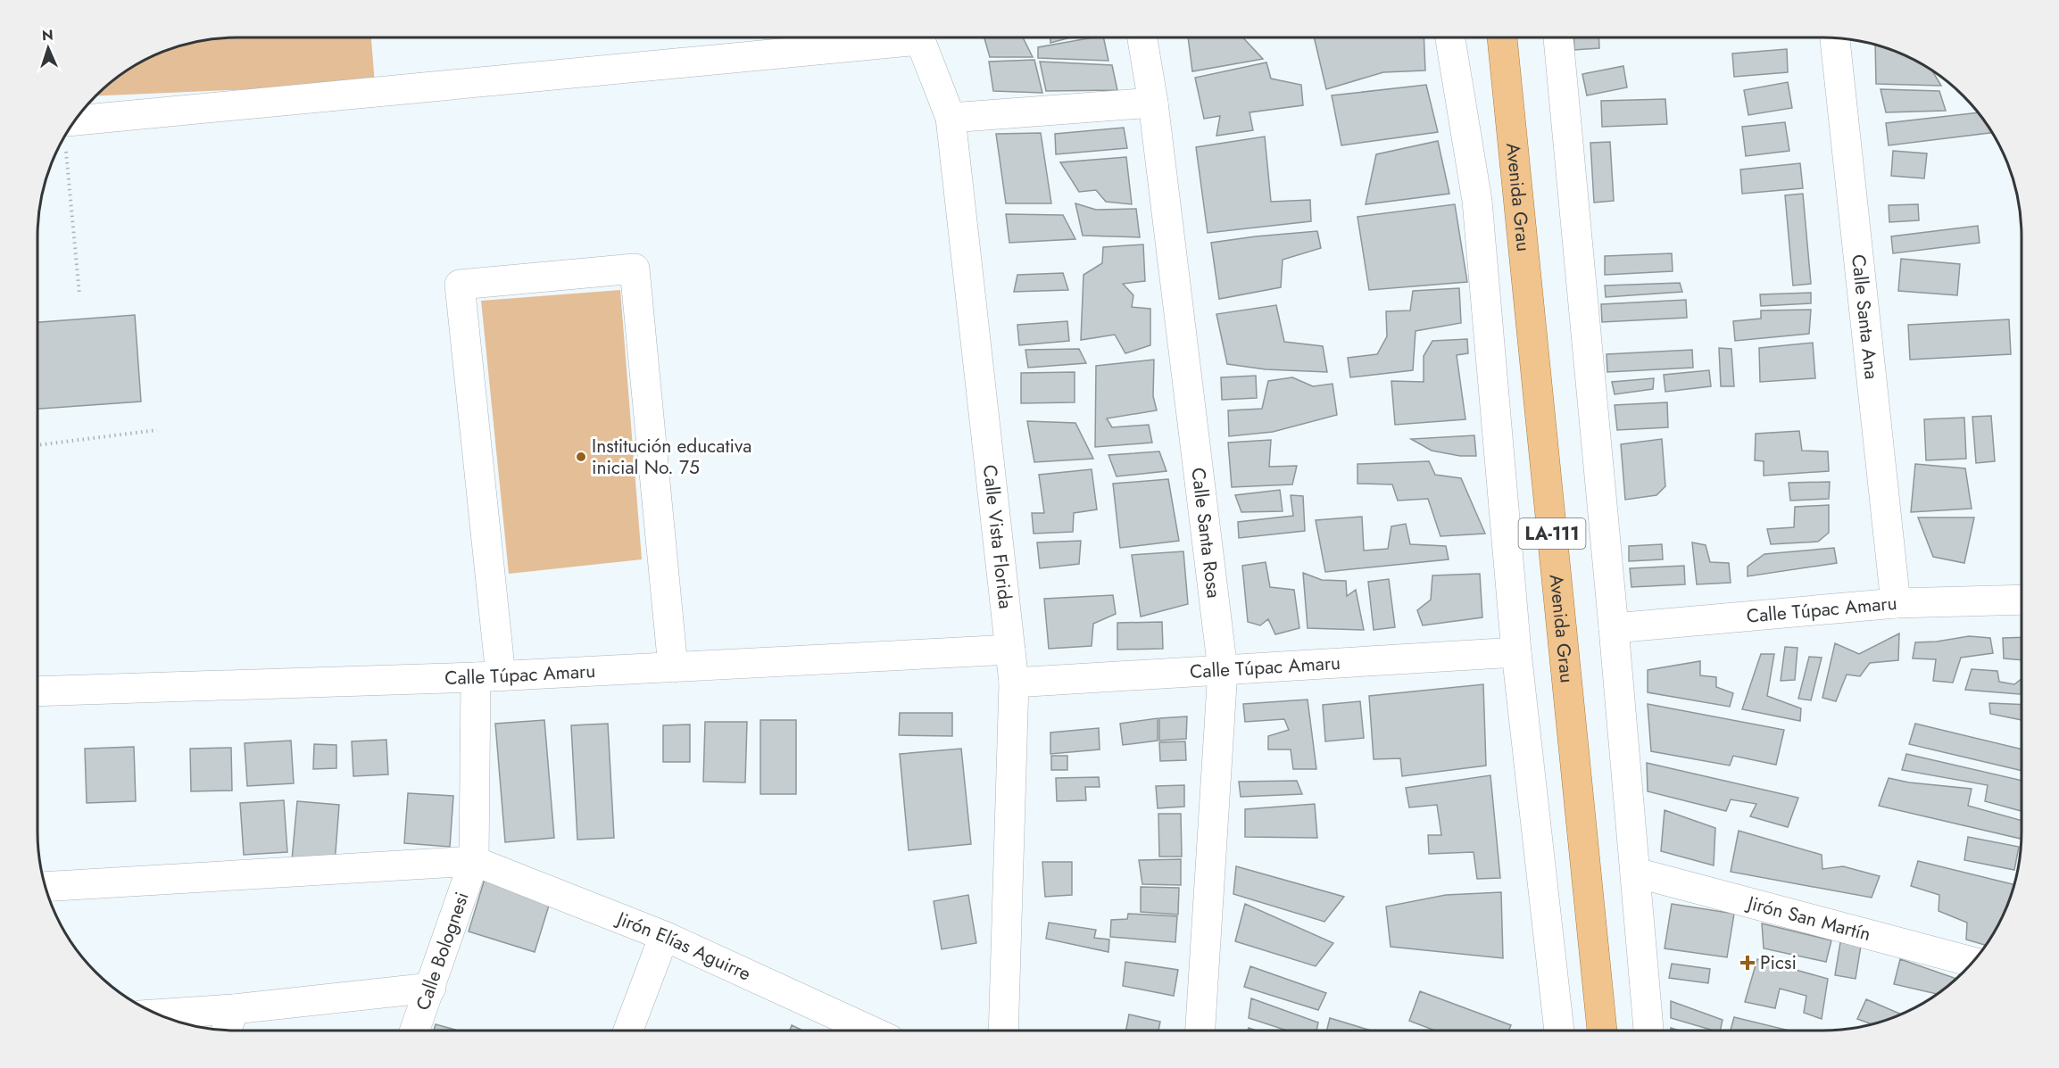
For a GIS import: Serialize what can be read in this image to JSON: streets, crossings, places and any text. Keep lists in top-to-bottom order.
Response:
{
  "streets": {
    "main road": ["Avenida Grau", "LA-111"],
    "street": [
      "Calle Santa Ana",
      "Calle Santa Rosa",
      "Calle Vista Florida",
      "Calle Túpac Amaru",
      "Jirón San Martín",
      "Jirón Elías Aguirre",
      "Calle Bolognesi"
    ]
  },
  "crossings": [
    ["Calle Santa Ana", "Calle Túpac Amaru"],
    ["Calle Santa Rosa", "Calle Túpac Amaru"],
    ["Calle Vista Florida", "Calle Túpac Amaru"],
    ["Calle Túpac Amaru", "Calle Bolognesi"],
    ["Jirón Elías Aguirre", "Calle Bolognesi"]
  ],
  "places": {
    "other": ["Institución educativa inicial No. 75"],
    "health": ["Picsi"]
  },
  "north": "top"
}
